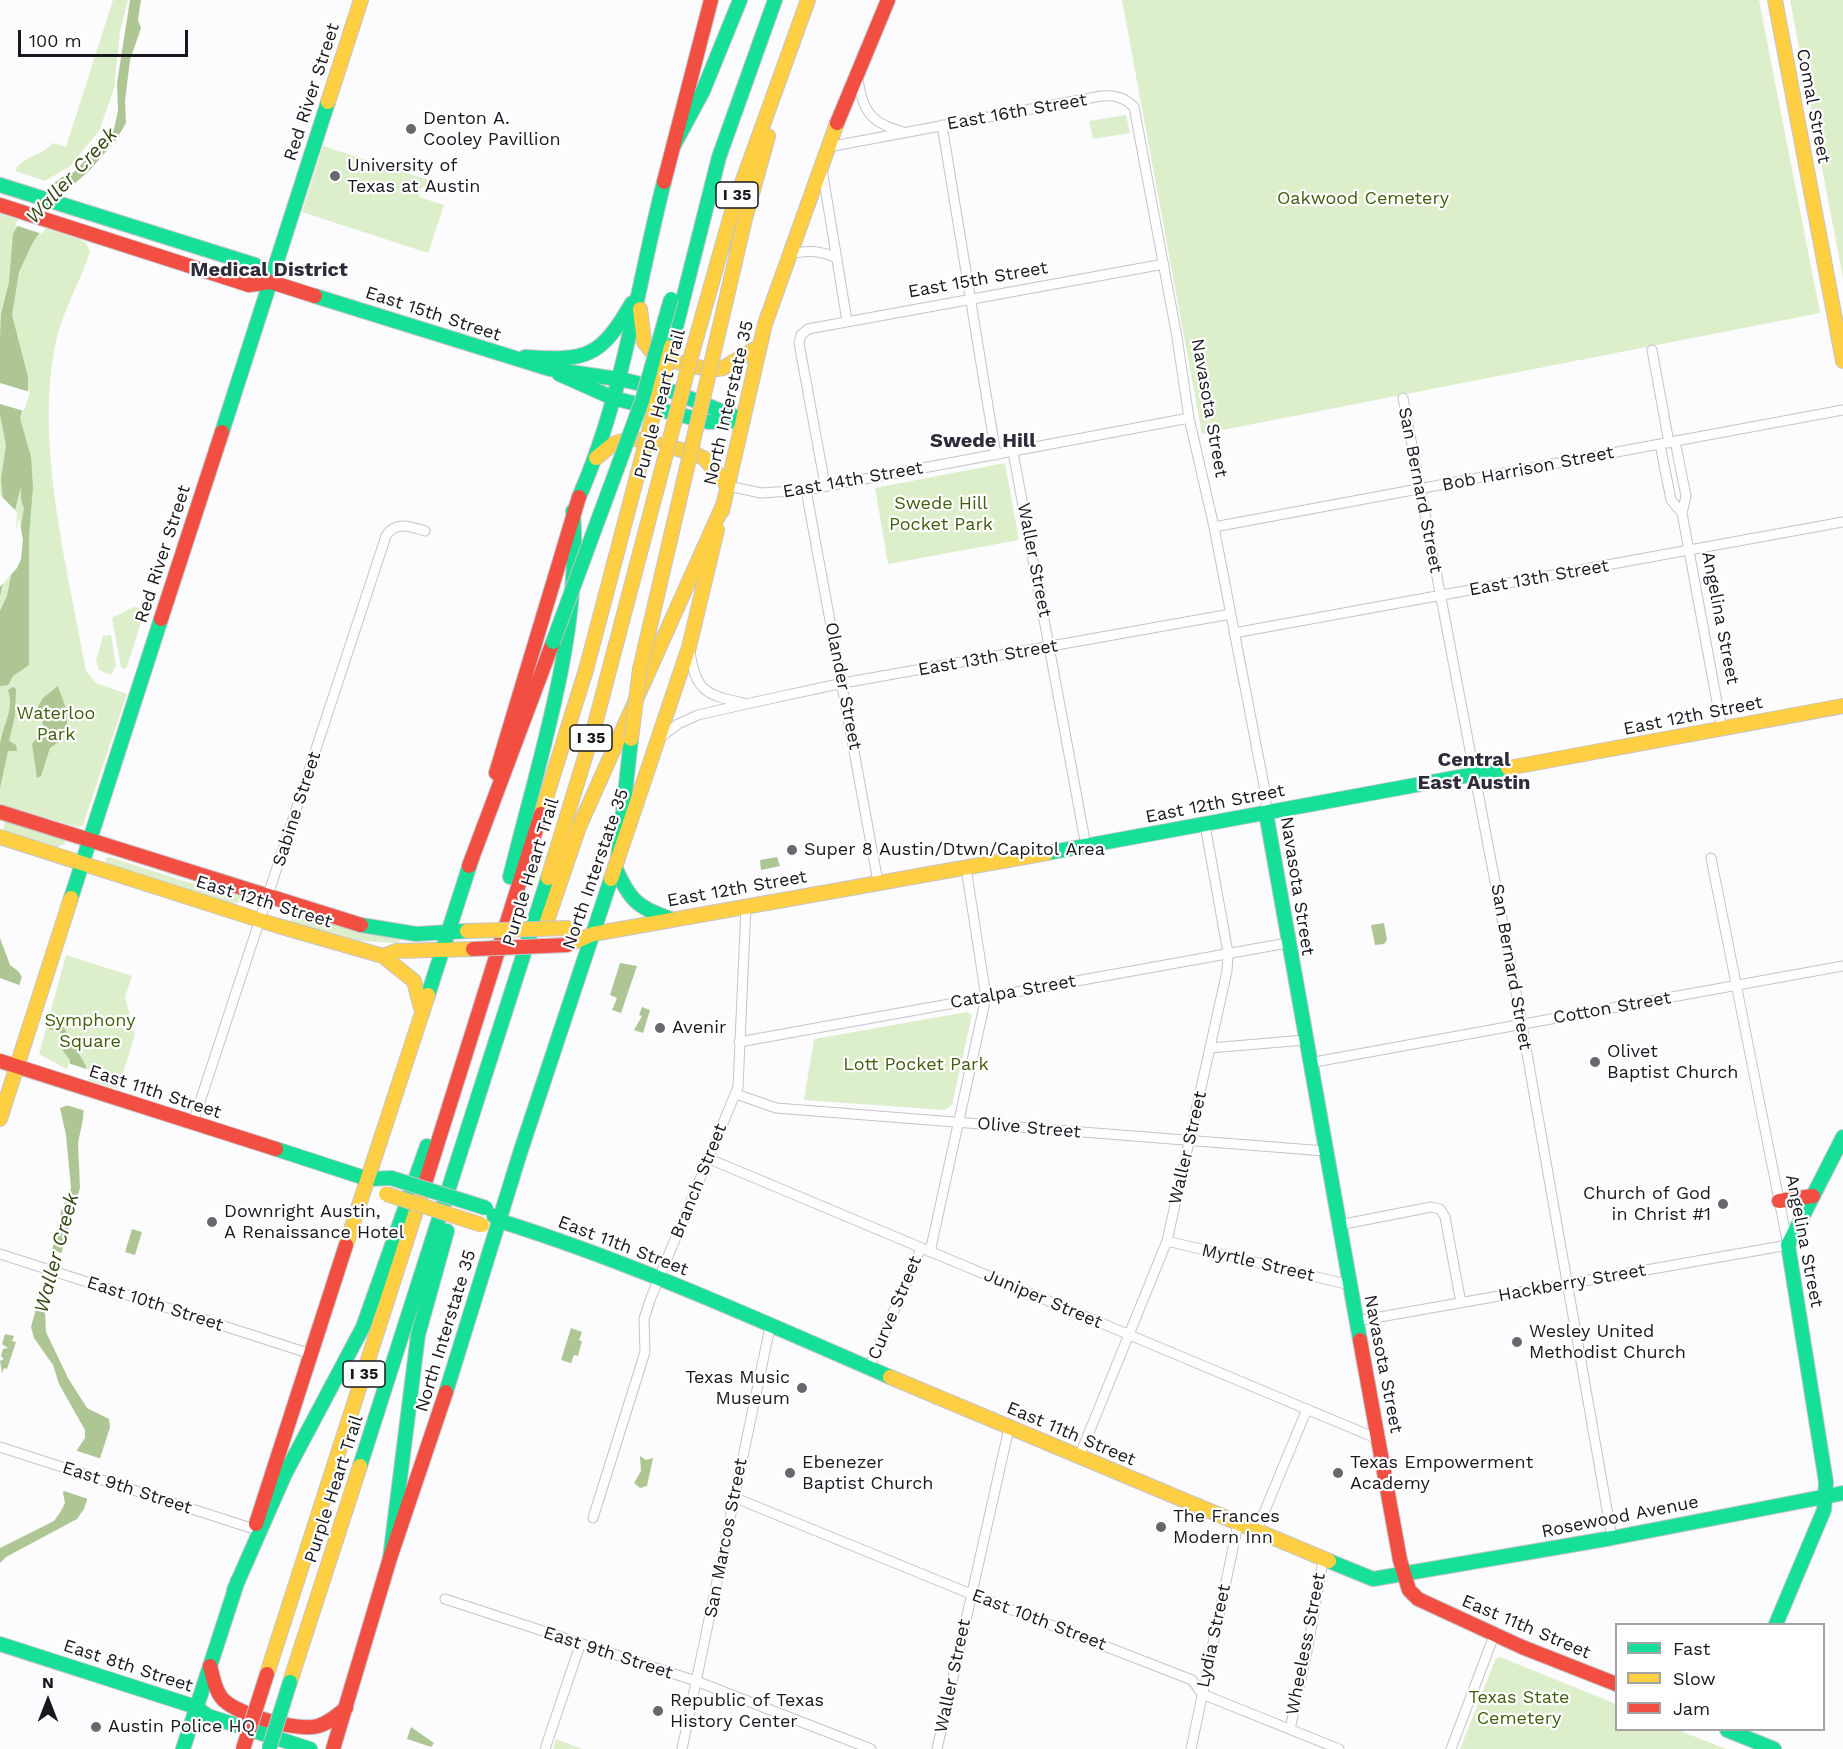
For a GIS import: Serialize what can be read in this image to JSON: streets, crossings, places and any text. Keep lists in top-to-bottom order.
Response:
{
  "streets": {
    "main road": [
      "Red River Street",
      "Comal Street",
      "I 35",
      "East 15th Street",
      "North Interstate 35",
      "Purple Heart Trail",
      "Navasota Street",
      "Angelina Street",
      "East 12th Street",
      "East 11th Street",
      "Rosewood Avenue",
      "East 8th Street"
    ],
    "street": [
      "East 16th Street",
      "Bob Harrison Street",
      "East 14th Street",
      "San Bernard Street",
      "Waller Street",
      "East 13th Street",
      "Olander Street",
      "Sabine Street",
      "Catalpa Street",
      "Cotton Street",
      "Olive Street",
      "Branch Street",
      "Myrtle Street",
      "Hackberry Street",
      "Juniper Street",
      "East 10th Street",
      "Curve Street",
      "East 9th Street",
      "San Marcos Street",
      "Lydia Street",
      "Wheeless Street"
    ]
  },
  "crossings": [
    ["Red River Street", "East 15th Street"],
    ["Red River Street", "East 12th Street"],
    ["Red River Street", "East 11th Street"],
    ["East 16th Street", "North Interstate 35"],
    ["East 16th Street", "Navasota Street"],
    ["East 15th Street", "North Interstate 35"],
    ["East 15th Street", "Navasota Street"],
    ["East 15th Street", "East 14th Street"],
    ["North Interstate 35", "East 14th Street"],
    ["North Interstate 35", "East 13th Street"],
    ["North Interstate 35", "East 12th Street"],
    ["North Interstate 35", "East 11th Street"],
    ["Navasota Street", "Bob Harrison Street"],
    ["Navasota Street", "East 14th Street"],
    ["Navasota Street", "East 13th Street"],
    ["Navasota Street", "East 12th Street"],
    ["Navasota Street", "Catalpa Street"],
    ["Navasota Street", "Cotton Street"],
    ["Navasota Street", "East 11th Street"],
    ["Navasota Street", "Olive Street"],
    ["Navasota Street", "Myrtle Street"],
    ["Navasota Street", "Hackberry Street"],
    ["Navasota Street", "Juniper Street"],
    ["Navasota Street", "Rosewood Avenue"],
    ["Bob Harrison Street", "San Bernard Street"],
    ["Bob Harrison Street", "Angelina Street"],
    ["East 14th Street", "Waller Street"],
    ["East 14th Street", "Olander Street"],
    ["San Bernard Street", "East 13th Street"],
    ["San Bernard Street", "East 12th Street"],
    ["San Bernard Street", "Cotton Street"],
    ["San Bernard Street", "Hackberry Street"],
    ["San Bernard Street", "Rosewood Avenue"],
    ["Waller Street", "East 13th Street"],
    ["Waller Street", "East 12th Street"],
    ["Waller Street", "Catalpa Street"],
    ["Waller Street", "East 11th Street"],
    ["Waller Street", "Olive Street"],
    ["Waller Street", "Myrtle Street"],
    ["Waller Street", "Juniper Street"],
    ["Waller Street", "East 10th Street"],
    ["East 13th Street", "Angelina Street"],
    ["East 13th Street", "Olander Street"],
    ["Angelina Street", "East 12th Street"],
    ["Angelina Street", "Cotton Street"],
    ["Angelina Street", "Hackberry Street"],
    ["Angelina Street", "Rosewood Avenue"],
    ["Olander Street", "East 12th Street"],
    ["East 12th Street", "Sabine Street"],
    ["East 12th Street", "Branch Street"],
    ["East 12th Street", "Curve Street"],
    ["Sabine Street", "East 11th Street"],
    ["Catalpa Street", "Branch Street"],
    ["Catalpa Street", "Curve Street"],
    ["East 11th Street", "Branch Street"],
    ["East 11th Street", "Curve Street"],
    ["East 11th Street", "Rosewood Avenue"],
    ["East 11th Street", "San Marcos Street"],
    ["East 11th Street", "Lydia Street"],
    ["East 11th Street", "Wheeless Street"],
    ["Olive Street", "Branch Street"],
    ["Olive Street", "Curve Street"],
    ["Branch Street", "Juniper Street"],
    ["Juniper Street", "Curve Street"],
    ["East 10th Street", "San Marcos Street"],
    ["East 10th Street", "Lydia Street"],
    ["East 10th Street", "Wheeless Street"],
    ["East 9th Street", "San Marcos Street"]
  ],
  "districts": ["Medical District", "Swede Hill", "Central East Austin"],
  "water": ["Waller Creek"],
  "parks": [
    "Oakwood Cemetery",
    "Swede Hill Pocket Park",
    "Waterloo Park",
    "Symphony Square",
    "Lott Pocket Park",
    "Texas State Cemetery"
  ],
  "places": [
    "Denton A. Cooley Pavillion",
    "University of Texas at Austin",
    "Super 8 Austin/Dtwn/Capitol Area",
    "Avenir",
    "Olivet Baptist Church",
    "Church of God in Christ #1",
    "Downright Austin, A Renaissance Hotel",
    "Wesley United Methodist Church",
    "Texas Music Museum",
    "Ebenezer Baptist Church",
    "Texas Empowerment Academy",
    "The Frances Modern Inn",
    "Republic of Texas History Center",
    "Austin Police HQ"
  ],
  "legend": ["Fast", "Slow", "Jam"],
  "scale_bar": "100 m",
  "north": "top"
}
